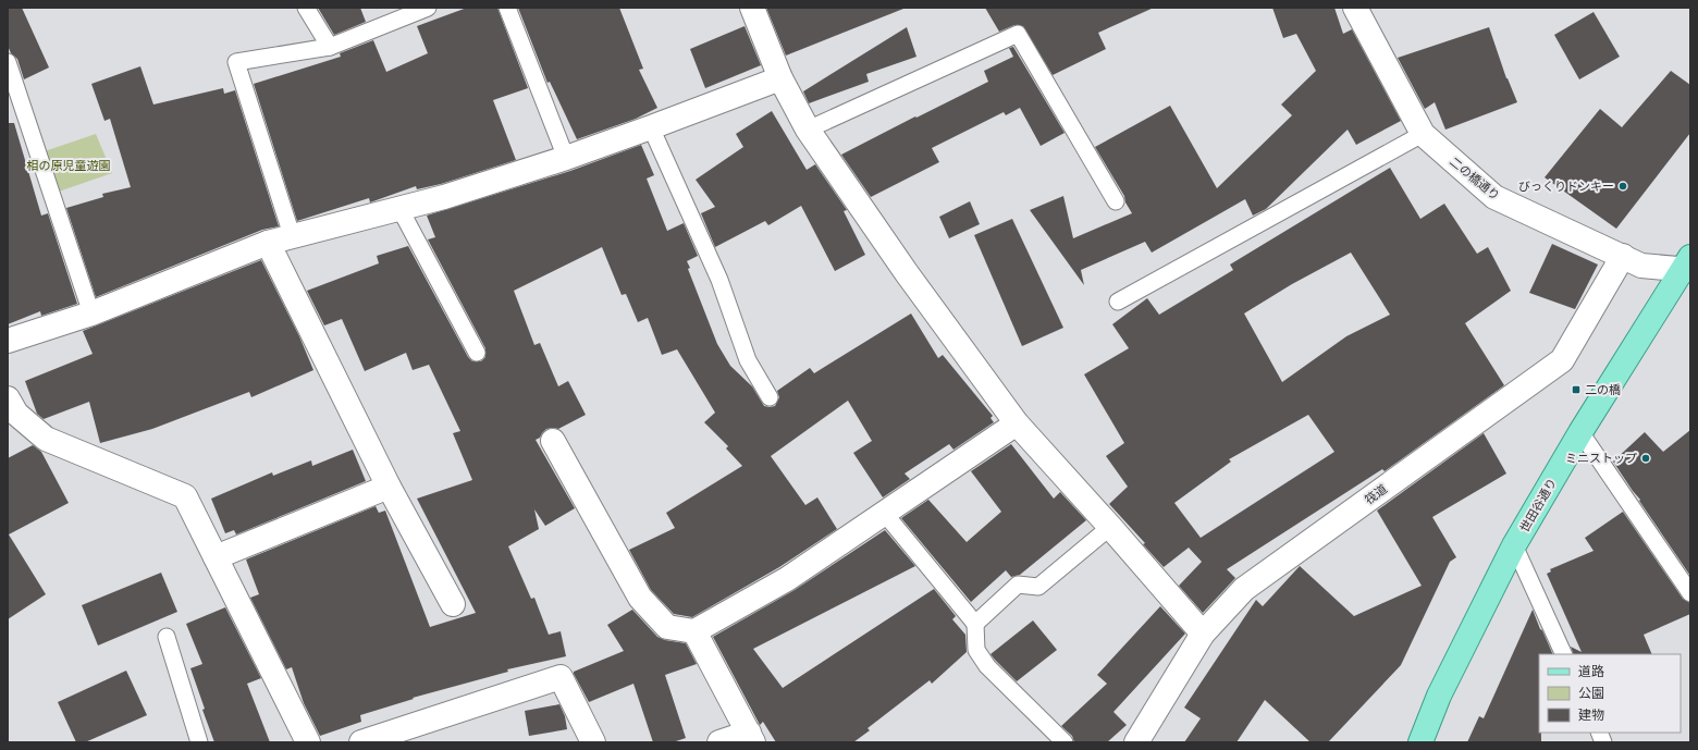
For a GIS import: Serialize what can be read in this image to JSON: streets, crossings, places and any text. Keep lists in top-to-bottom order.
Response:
{
  "streets": {
    "main road": ["世田谷通り"],
    "street": ["二の橋通り", "筏道"]
  },
  "crossings": [
    ["二の橋通り", "筏道"],
    ["二の橋通り", "世田谷通り"]
  ],
  "parks": ["相の原児童遊園"],
  "places": {
    "other": ["びっくりドンキー", "ミニストップ"],
    "transit": ["二の橋"]
  },
  "legend": ["道路", "公園", "建物"]
}
